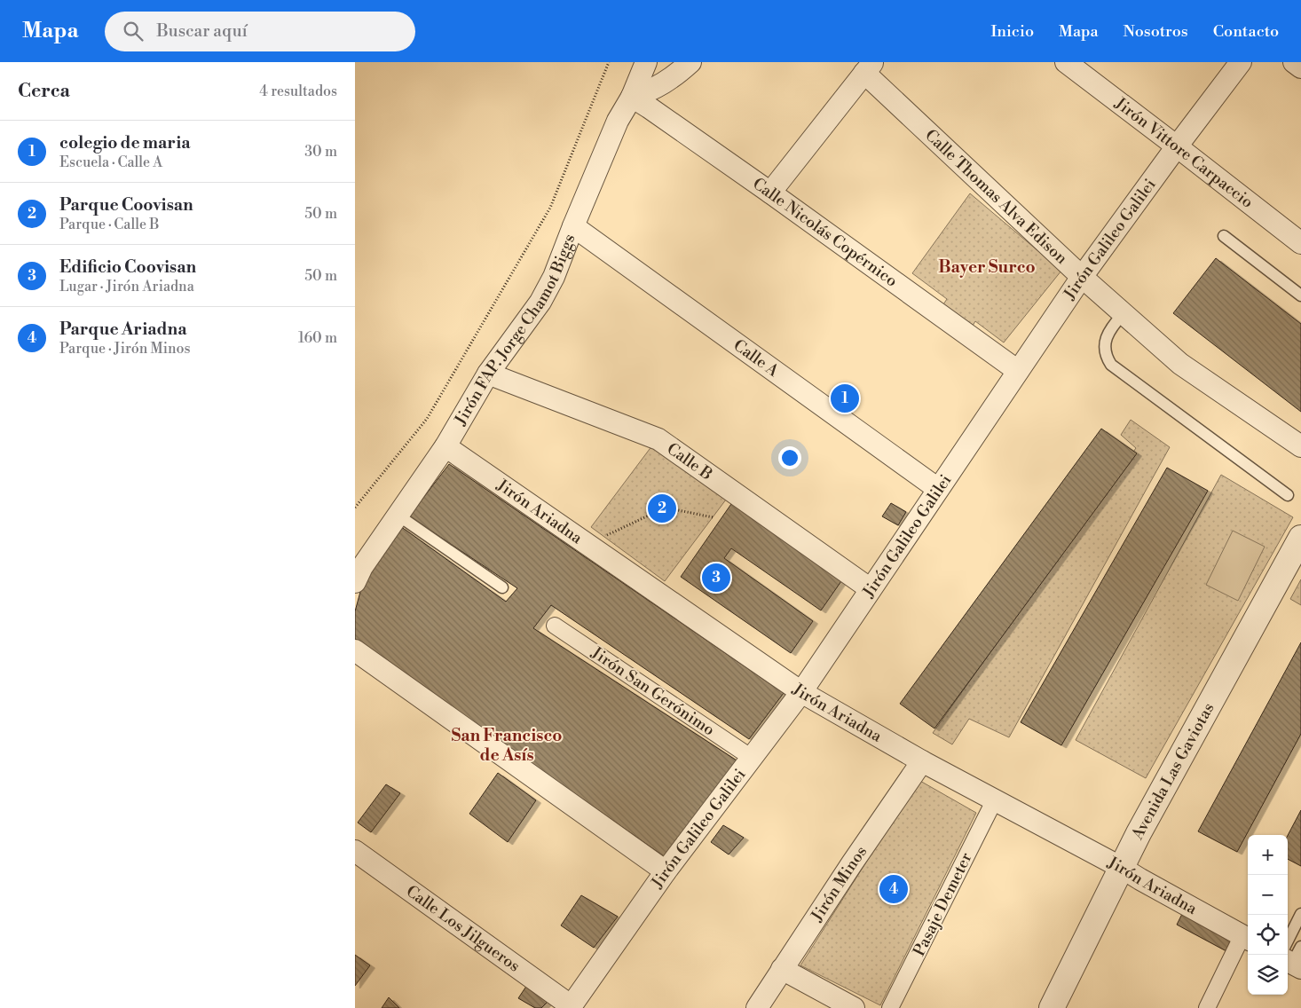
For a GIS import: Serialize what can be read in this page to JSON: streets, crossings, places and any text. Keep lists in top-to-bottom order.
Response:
{
  "streets": {
    "street": [
      "Jirón Vittore Carpaccio",
      "Calle Thomas Alva Edison",
      "Calle Nicolás Copérnico",
      "Jirón Galileo Galilei",
      "Jirón FAP. Jorge Chamot Biggs",
      "Calle A",
      "Calle B",
      "Jirón Ariadna",
      "Jirón San Gerónimo",
      "Avenida Las Gaviotas",
      "Jirón Minos",
      "Pasaje Demeter",
      "Calle Los Jilgueros"
    ]
  },
  "crossings": [
    ["Jirón Vittore Carpaccio", "Jirón Galileo Galilei"],
    ["Calle Thomas Alva Edison", "Jirón Galileo Galilei"],
    ["Calle Nicolás Copérnico", "Jirón Galileo Galilei"],
    ["Calle Nicolás Copérnico", "Jirón FAP. Jorge Chamot Biggs"],
    ["Jirón Galileo Galilei", "Calle A"],
    ["Jirón Galileo Galilei", "Calle B"],
    ["Jirón Galileo Galilei", "Jirón Ariadna"],
    ["Jirón Galileo Galilei", "Jirón San Gerónimo"],
    ["Jirón Galileo Galilei", "Calle Los Jilgueros"],
    ["Jirón FAP. Jorge Chamot Biggs", "Calle A"],
    ["Jirón FAP. Jorge Chamot Biggs", "Calle B"],
    ["Jirón FAP. Jorge Chamot Biggs", "Jirón Ariadna"],
    ["Jirón Ariadna", "Avenida Las Gaviotas"],
    ["Jirón Ariadna", "Jirón Minos"],
    ["Jirón Ariadna", "Pasaje Demeter"]
  ],
  "districts": ["Bayer Surco", "San Francisco de Asís"],
  "page": {
    "header": "Mapa",
    "search": "Buscar aquí",
    "nav": [
      "Inicio",
      "Mapa",
      "Nosotros",
      "Contacto"
    ],
    "heading": ["Cerca", "4 resultados"],
    "list": [
      {
        "mark": "1",
        "name": "colegio de maria",
        "note": "Escuela · Calle A",
        "value": "30 m"
      },
      {
        "mark": "2",
        "name": "Parque Coovisan",
        "note": "Parque · Calle B",
        "value": "50 m"
      },
      {
        "mark": "3",
        "name": "Edificio Coovisan",
        "note": "Lugar · Jirón Ariadna",
        "value": "50 m"
      },
      {
        "mark": "4",
        "name": "Parque Ariadna",
        "note": "Parque · Jirón Minos",
        "value": "160 m"
      }
    ],
    "pins": [
      "1",
      "2",
      "3",
      "4"
    ],
    "map_buttons": ["+", "−"]
  }
}
